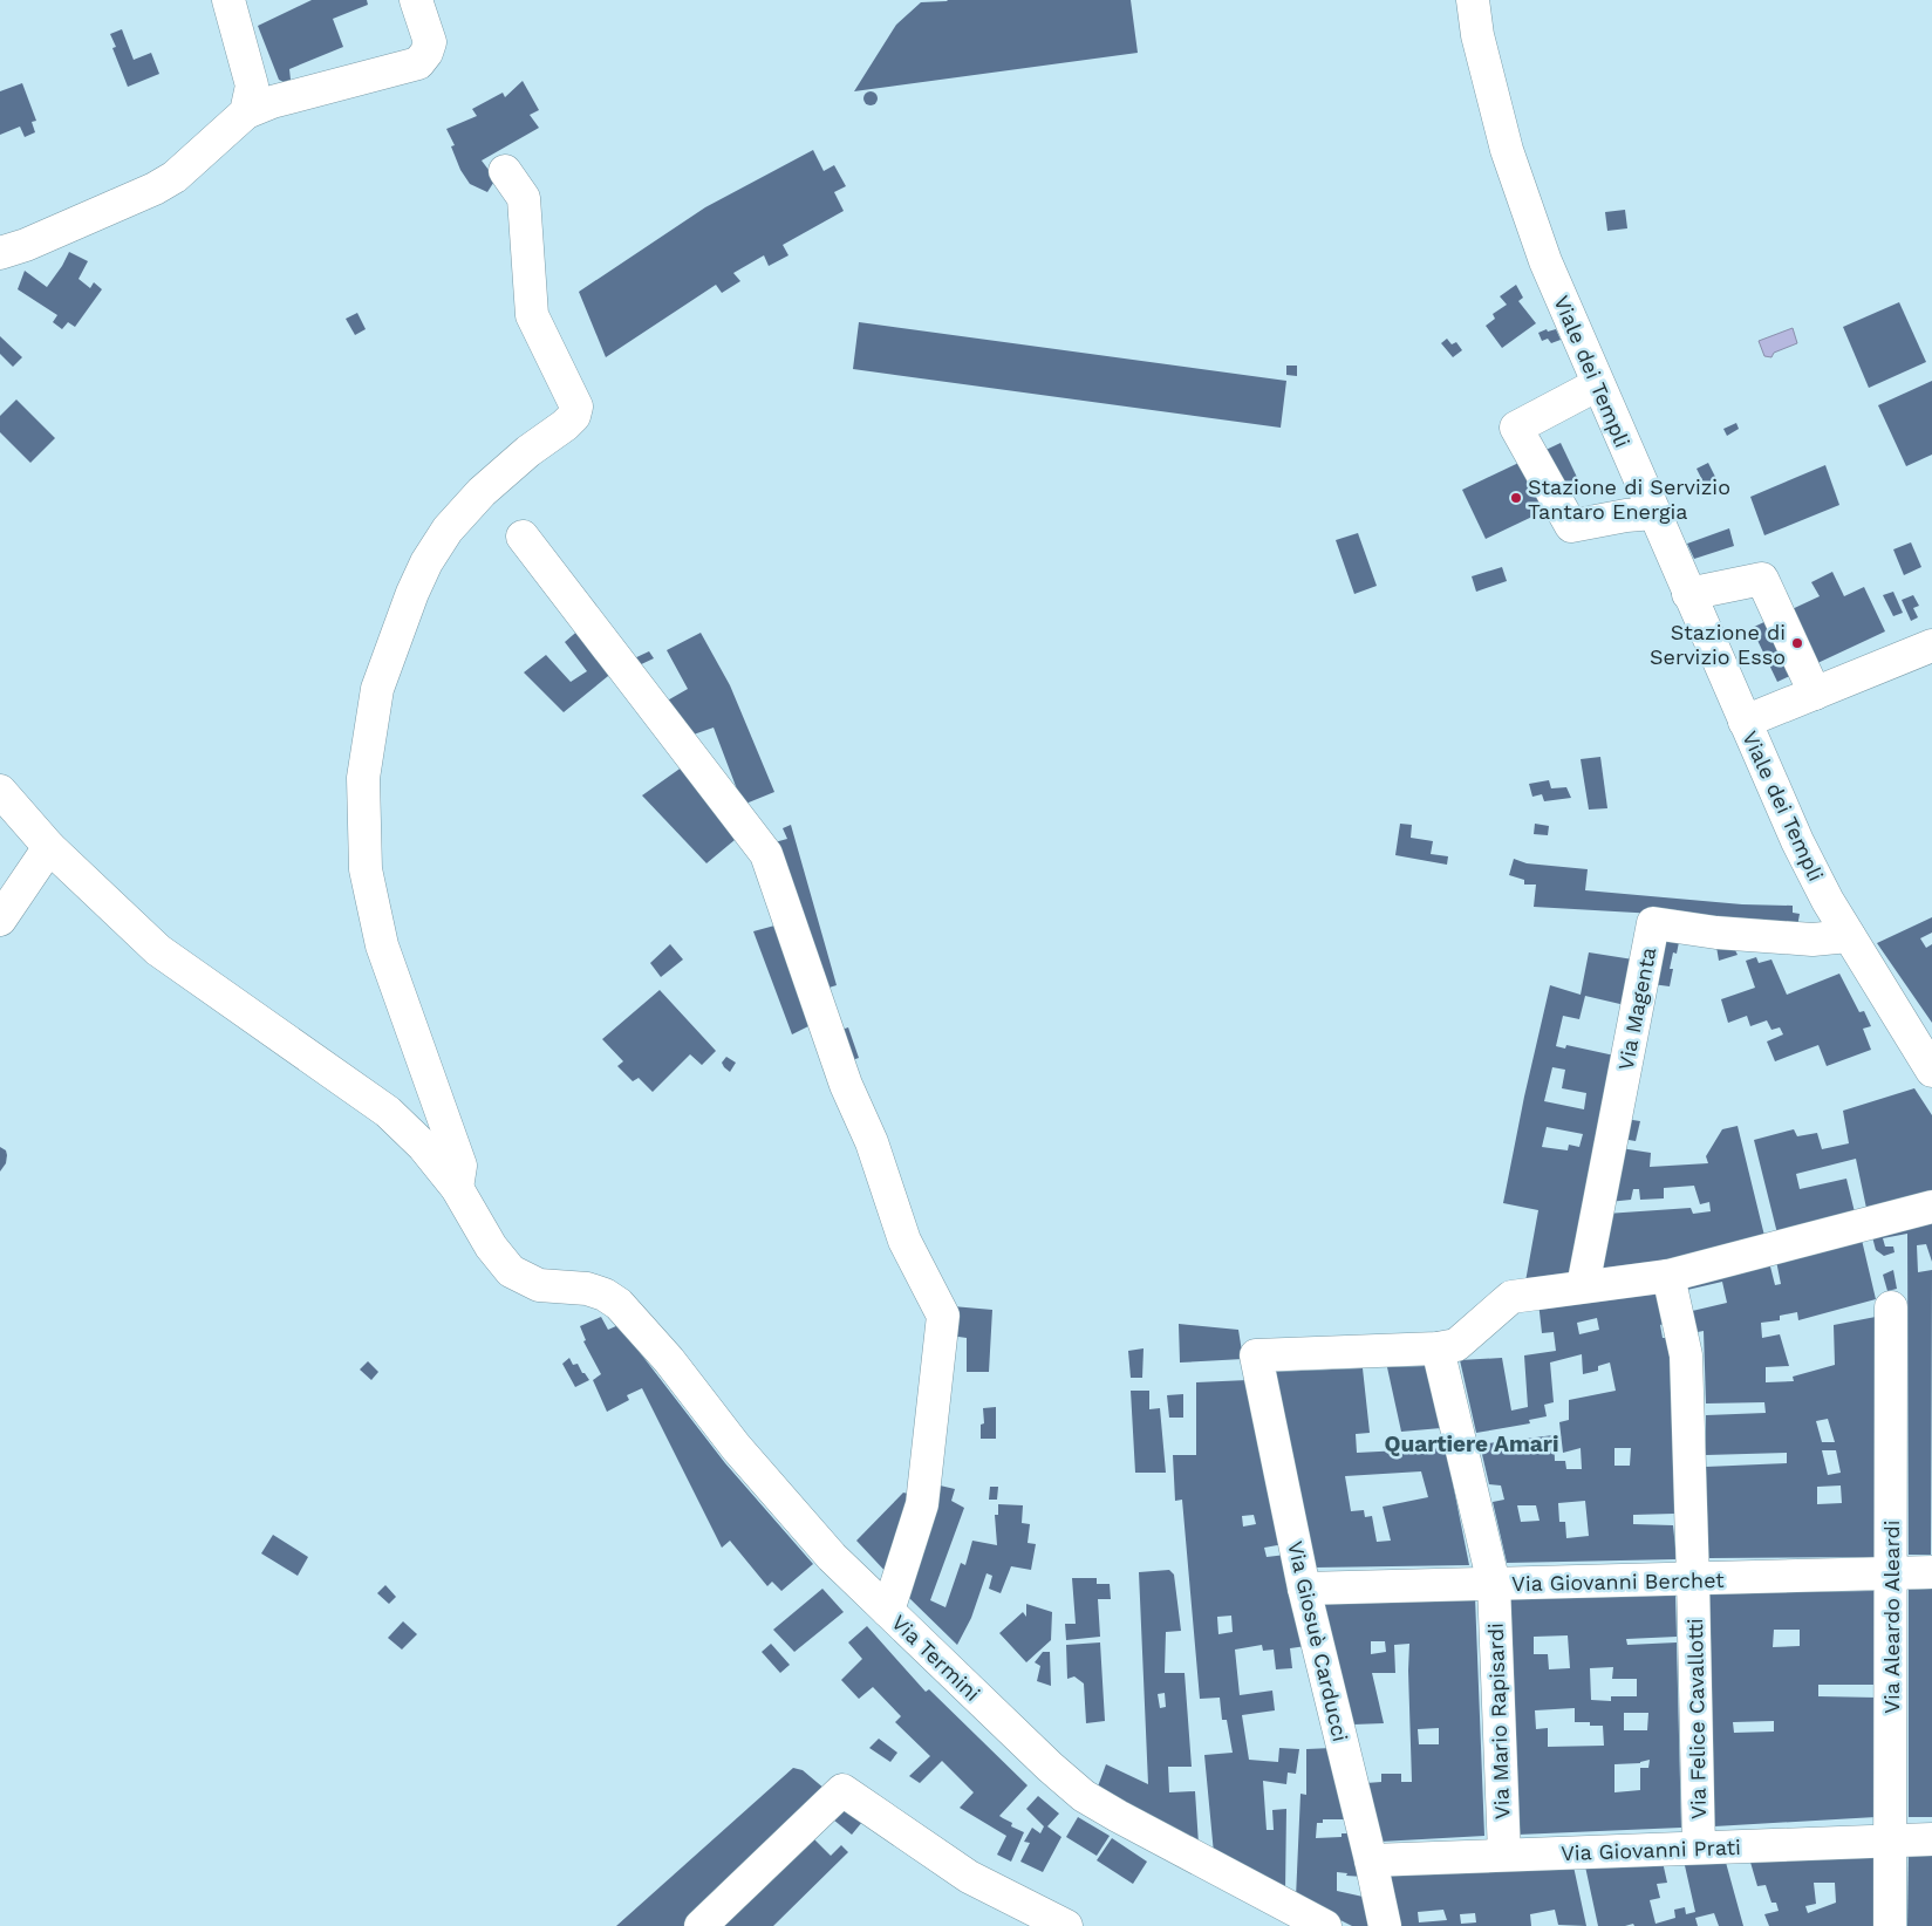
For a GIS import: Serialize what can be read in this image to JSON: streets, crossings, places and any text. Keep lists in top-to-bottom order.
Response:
{
  "streets": {
    "street": [
      "Viale dei Templi",
      "Via Magenta",
      "Via Giovanni Berchet",
      "Via Aleardo Aleardi",
      "Via Giosuè Carducci",
      "Via Termini",
      "Via Felice Cavallotti",
      "Via Mario Rapisardi",
      "Via Giovanni Prati"
    ]
  },
  "crossings": [
    ["Viale dei Templi", "Via Magenta"],
    ["Via Giovanni Berchet", "Via Aleardo Aleardi"],
    ["Via Giovanni Berchet", "Via Giosuè Carducci"],
    ["Via Giovanni Berchet", "Via Felice Cavallotti"],
    ["Via Giovanni Berchet", "Via Mario Rapisardi"],
    ["Via Aleardo Aleardi", "Via Giovanni Prati"],
    ["Via Giosuè Carducci", "Via Mario Rapisardi"],
    ["Via Giosuè Carducci", "Via Giovanni Prati"],
    ["Via Felice Cavallotti", "Via Giovanni Prati"],
    ["Via Mario Rapisardi", "Via Giovanni Prati"]
  ],
  "districts": ["Quartiere Amari"],
  "places": ["Stazione di Servizio Tantaro Energia", "Stazione di Servizio Esso"]
}
